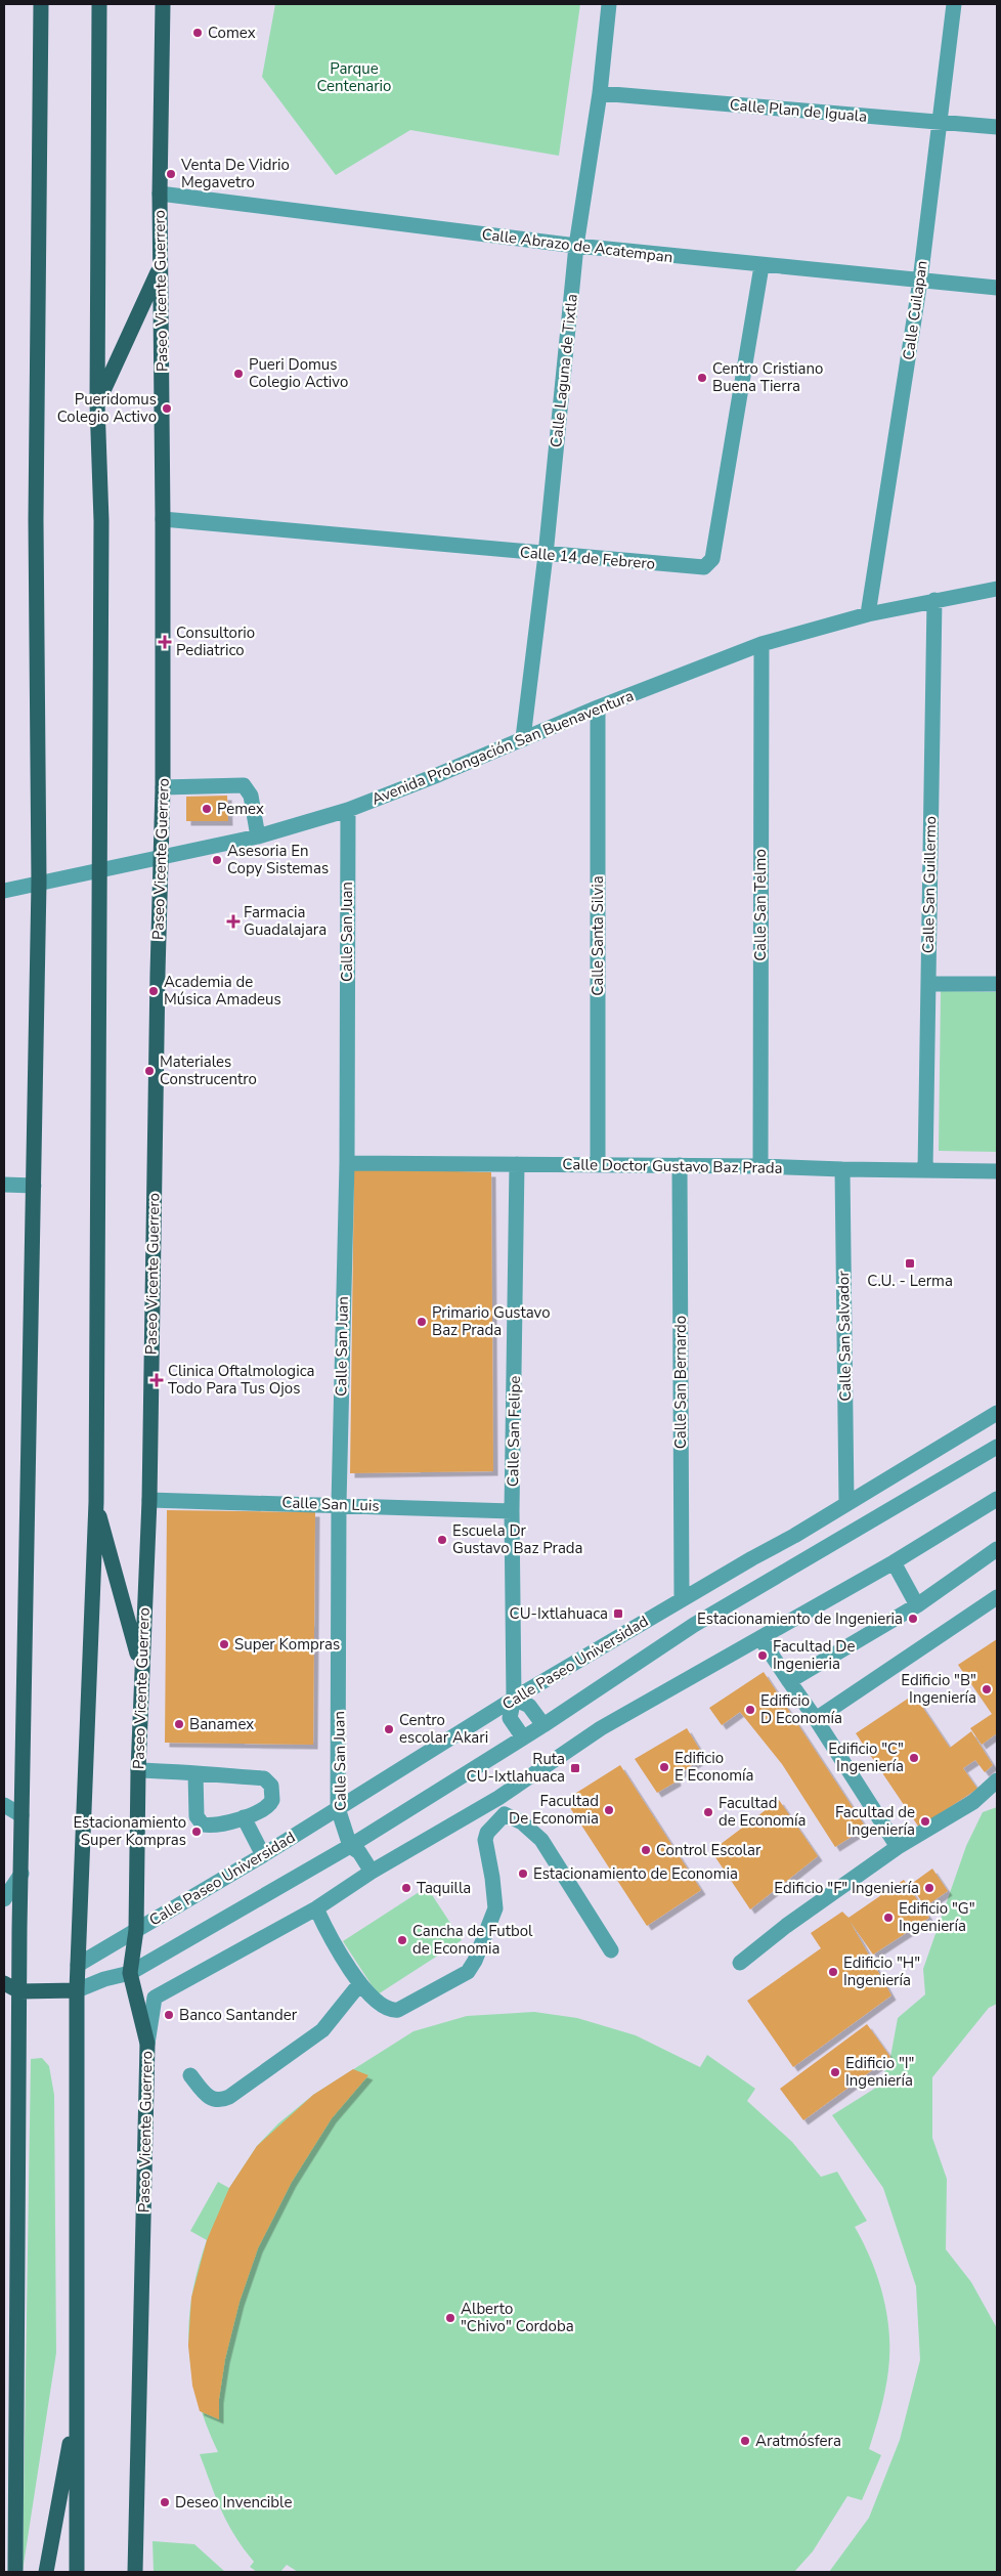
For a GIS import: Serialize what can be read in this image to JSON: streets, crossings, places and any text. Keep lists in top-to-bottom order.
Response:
{
  "streets": {
    "main road": ["Paseo Vicente Guerrero"],
    "street": [
      "Calle Plan de Iguala",
      "Calle Abrazo de Acatempan",
      "Calle Cuilapan",
      "Calle Laguna de Tixtla",
      "Calle 14 de Febrero",
      "Avenida Prolongación San Buenaventura",
      "Calle San Guillermo",
      "Calle San Telmo",
      "Calle San Juan",
      "Calle Santa Silvia",
      "Calle Doctor Gustavo Baz Prada",
      "Calle San Salvador",
      "Calle San Bernardo",
      "Calle San Felipe",
      "Calle San Luis",
      "Calle Paseo Universidad"
    ]
  },
  "crossings": [
    ["Calle Plan de Iguala", "Calle Cuilapan"],
    ["Calle Plan de Iguala", "Calle Laguna de Tixtla"],
    ["Calle Abrazo de Acatempan", "Paseo Vicente Guerrero"],
    ["Calle Abrazo de Acatempan", "Calle Cuilapan"],
    ["Calle Abrazo de Acatempan", "Calle Laguna de Tixtla"],
    ["Calle Abrazo de Acatempan", "Calle 14 de Febrero"],
    ["Paseo Vicente Guerrero", "Calle 14 de Febrero"],
    ["Paseo Vicente Guerrero", "Avenida Prolongación San Buenaventura"],
    ["Paseo Vicente Guerrero", "Calle San Luis"],
    ["Paseo Vicente Guerrero", "Calle Paseo Universidad"],
    ["Calle Cuilapan", "Avenida Prolongación San Buenaventura"],
    ["Calle Laguna de Tixtla", "Calle 14 de Febrero"],
    ["Calle Laguna de Tixtla", "Avenida Prolongación San Buenaventura"],
    ["Avenida Prolongación San Buenaventura", "Calle San Guillermo"],
    ["Avenida Prolongación San Buenaventura", "Calle San Telmo"],
    ["Avenida Prolongación San Buenaventura", "Calle San Juan"],
    ["Avenida Prolongación San Buenaventura", "Calle Santa Silvia"],
    ["Calle San Guillermo", "Calle Doctor Gustavo Baz Prada"],
    ["Calle San Telmo", "Calle Doctor Gustavo Baz Prada"],
    ["Calle San Juan", "Calle Doctor Gustavo Baz Prada"],
    ["Calle San Juan", "Calle San Luis"],
    ["Calle San Juan", "Calle Paseo Universidad"],
    ["Calle Santa Silvia", "Calle Doctor Gustavo Baz Prada"],
    ["Calle Doctor Gustavo Baz Prada", "Calle San Salvador"],
    ["Calle Doctor Gustavo Baz Prada", "Calle San Bernardo"],
    ["Calle Doctor Gustavo Baz Prada", "Calle San Felipe"],
    ["Calle San Salvador", "Calle Paseo Universidad"],
    ["Calle San Bernardo", "Calle Paseo Universidad"],
    ["Calle San Felipe", "Calle San Luis"],
    ["Calle San Felipe", "Calle Paseo Universidad"]
  ],
  "parks": ["Parque Centenario"],
  "places": {
    "other": [
      "Comex",
      "Venta De Vidrio Megavetro",
      "Pueri Domus Colegio Activo",
      "Centro Cristiano Buena Tierra",
      "Pueridomus Colegio Activo",
      "Pemex",
      "Asesoria En Copy Sistemas",
      "Academia de Música Amadeus",
      "Materiales Construcentro",
      "Primario Gustavo Baz Prada",
      "Escuela Dr Gustavo Baz Prada",
      "Estacionamiento de Ingenieria",
      "Super Kompras",
      "Facultad De Ingenieria",
      "Edificio \"B\" Ingeniería",
      "Edificio D Economía",
      "Banamex",
      "Centro escolar Akari",
      "Edificio \"C\" Ingeniería",
      "Edificio E Economía",
      "Facultad De Economia",
      "Facultad de Economía",
      "Facultad de Ingeniería",
      "Estacionamiento Super Kompras",
      "Control Escolar",
      "Estacionamiento de Economia",
      "Taquilla",
      "Edificio \"F\" Ingeniería",
      "Edificio \"G\" Ingeniería",
      "Cancha de Futbol de Economia",
      "Edificio \"H\" Ingeniería",
      "Banco Santander",
      "Edificio \"I\" Ingeniería",
      "Alberto \"Chivo\" Cordoba",
      "Aratmósfera",
      "Deseo Invencible"
    ],
    "health": ["Consultorio Pediatrico", "Farmacia Guadalajara", "Clinica Oftalmologica Todo Para Tus Ojos"],
    "transit": ["C.U. - Lerma", "CU-Ixtlahuaca", "Ruta CU-Ixtlahuaca"]
  }
}
